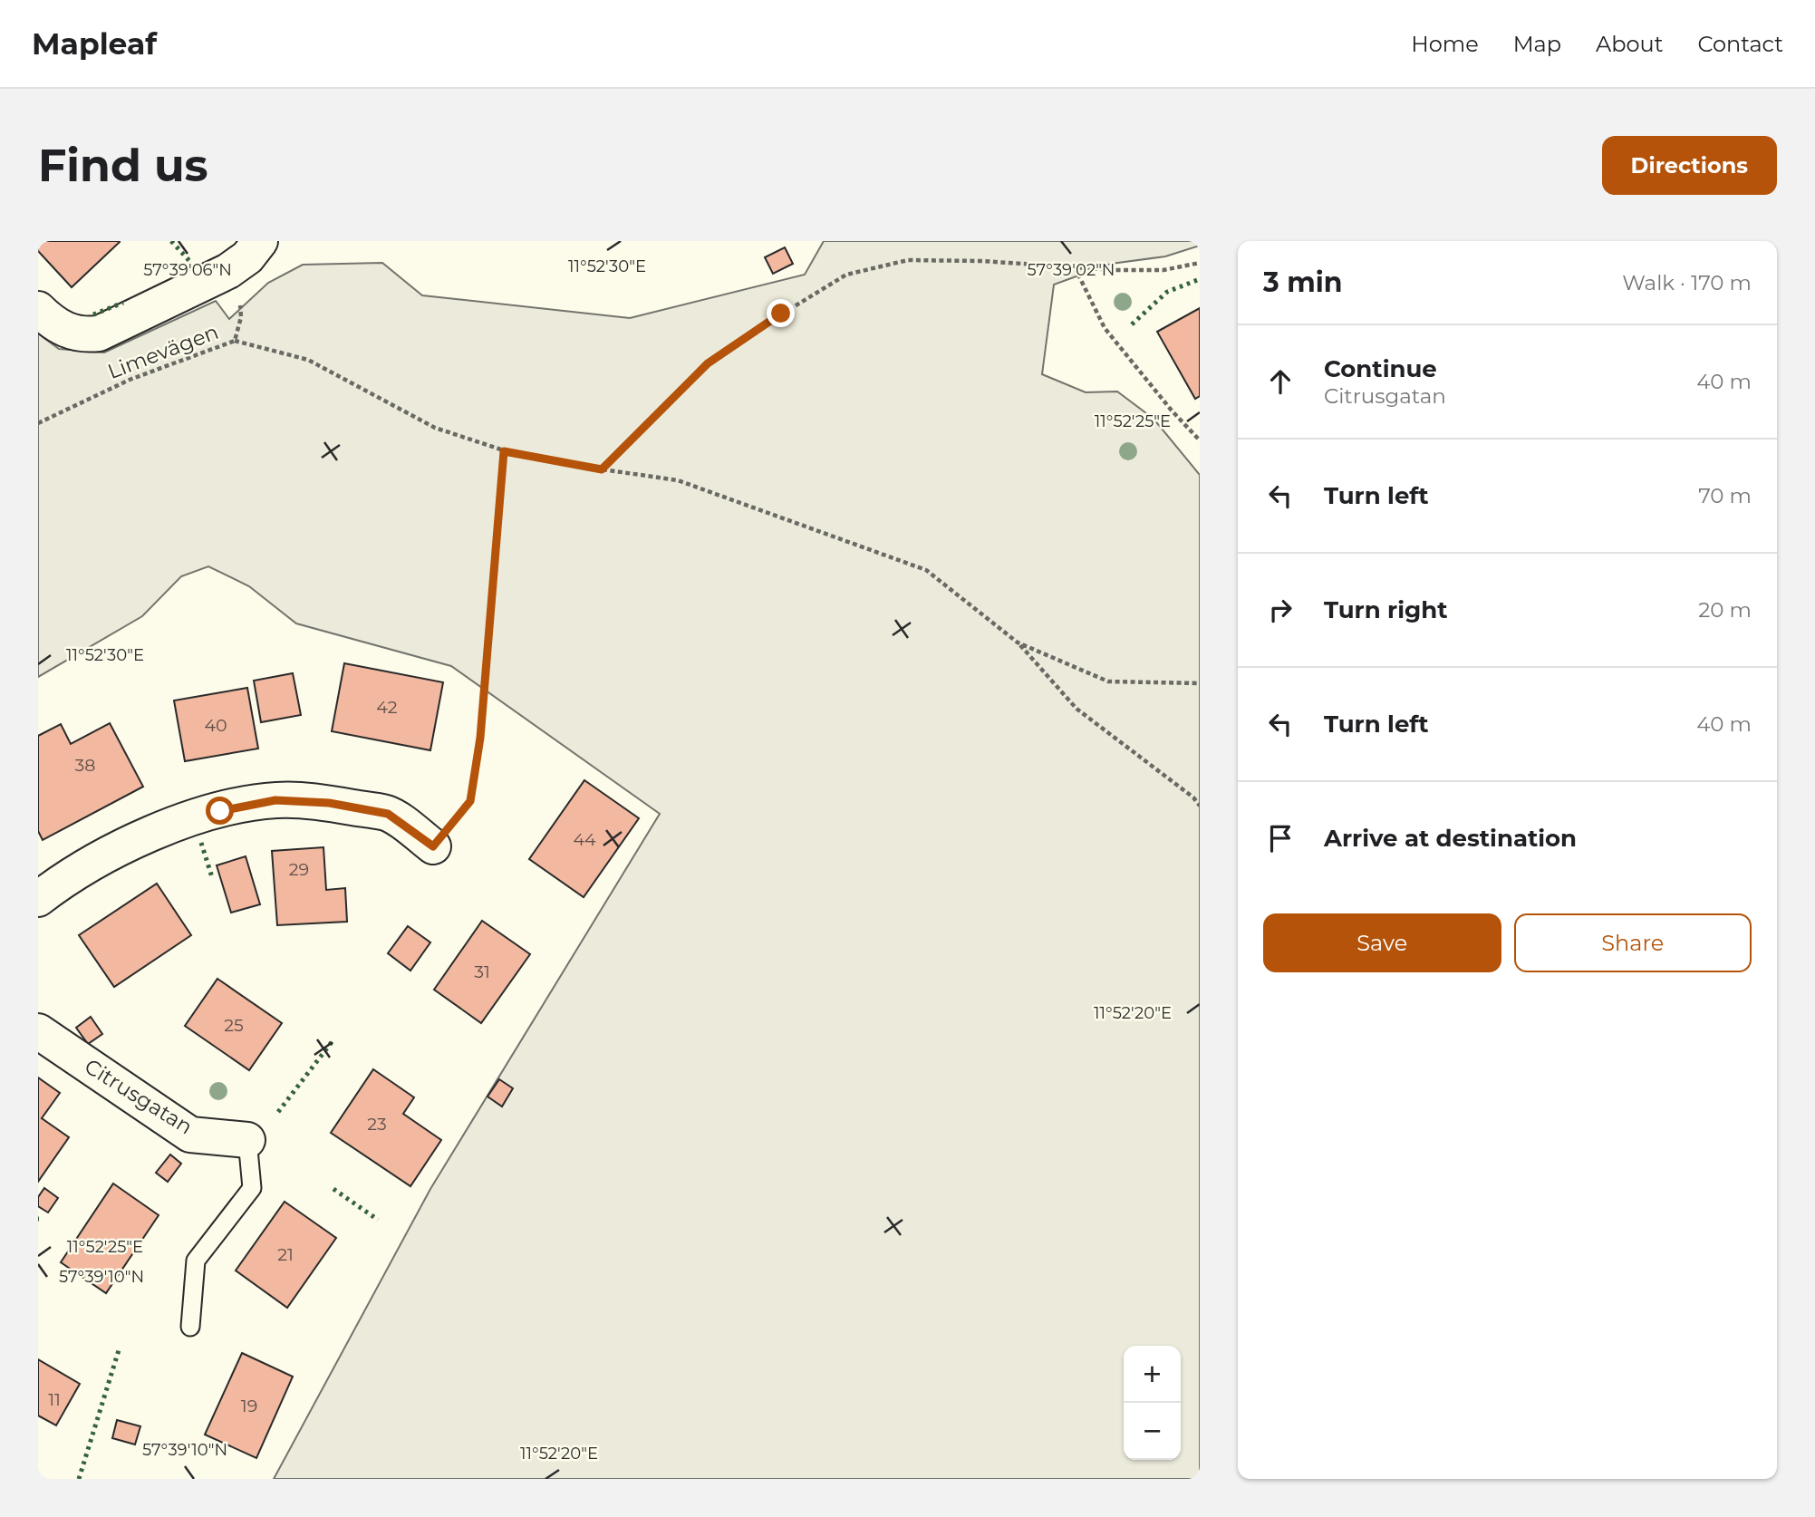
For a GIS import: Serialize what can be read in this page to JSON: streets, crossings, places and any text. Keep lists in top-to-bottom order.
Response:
{
  "streets": {
    "street": ["Citrusgatan"],
    "path": ["Limevägen"]
  },
  "house_numbers": [
    "42",
    "40",
    "38",
    "44",
    "29",
    "31",
    "25",
    "23",
    "21",
    "11",
    "19"
  ],
  "page": {
    "header": "Mapleaf",
    "nav": [
      "Home",
      "Map",
      "About",
      "Contact"
    ],
    "buttons": [
      "Directions",
      ["Save", "Share"]
    ],
    "title": "Find us",
    "heading": ["3 min", "Walk · 170 m"],
    "list": [
      ["Continue", "Citrusgatan", "40 m"],
      ["Turn left", "70 m"],
      ["Turn right", "20 m"],
      ["Turn left", "40 m"],
      "Arrive at destination"
    ],
    "map_buttons": ["+", "−"]
  },
  "coordinates": [
    "11°52'30\"E",
    "57°39'06\"N",
    "57°39'02\"N",
    "11°52'25\"E",
    "11°52'20\"E",
    "57°39'10\"N"
  ]
}
